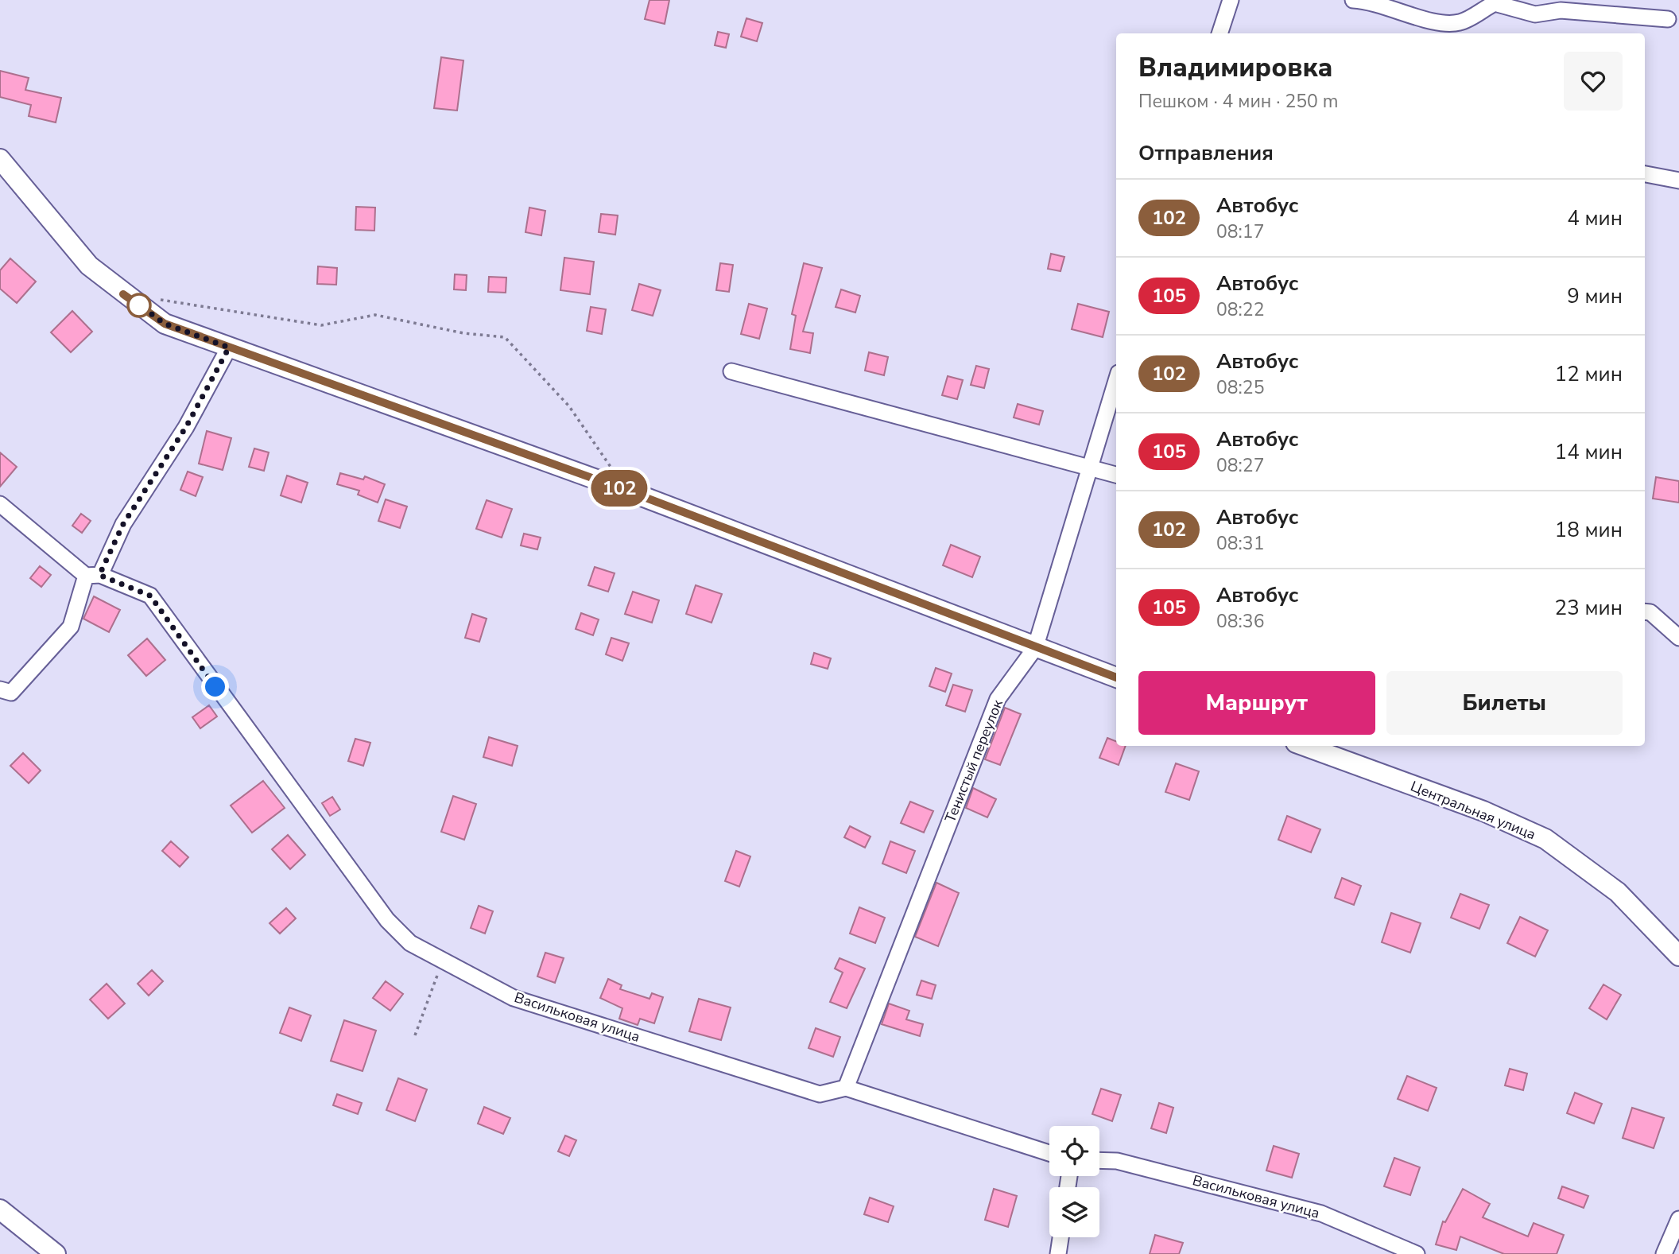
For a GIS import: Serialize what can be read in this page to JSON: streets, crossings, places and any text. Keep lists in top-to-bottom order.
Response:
{
  "streets": {
    "street": ["Тенистый переулок", "Центральная улица", "Васильковая улица"]
  },
  "crossings": [
    ["Тенистый переулок", "Васильковая улица"]
  ],
  "lines": ["bus line 102"],
  "page": {
    "on_map": "102",
    "heading": [
      ["Владимировка", "Пешком · 4 мин · 250 m"],
      "Отправления"
    ],
    "list": [
      {
        "mark": "102",
        "name": "Автобус",
        "note": "08:17",
        "value": "4 мин"
      },
      {
        "mark": "105",
        "name": "Автобус",
        "note": "08:22",
        "value": "9 мин"
      },
      {
        "mark": "102",
        "name": "Автобус",
        "note": "08:25",
        "value": "12 мин"
      },
      {
        "mark": "105",
        "name": "Автобус",
        "note": "08:27",
        "value": "14 мин"
      },
      {
        "mark": "102",
        "name": "Автобус",
        "note": "08:31",
        "value": "18 мин"
      },
      {
        "mark": "105",
        "name": "Автобус",
        "note": "08:36",
        "value": "23 мин"
      }
    ],
    "buttons": ["Маршрут", "Билеты"]
  }
}
